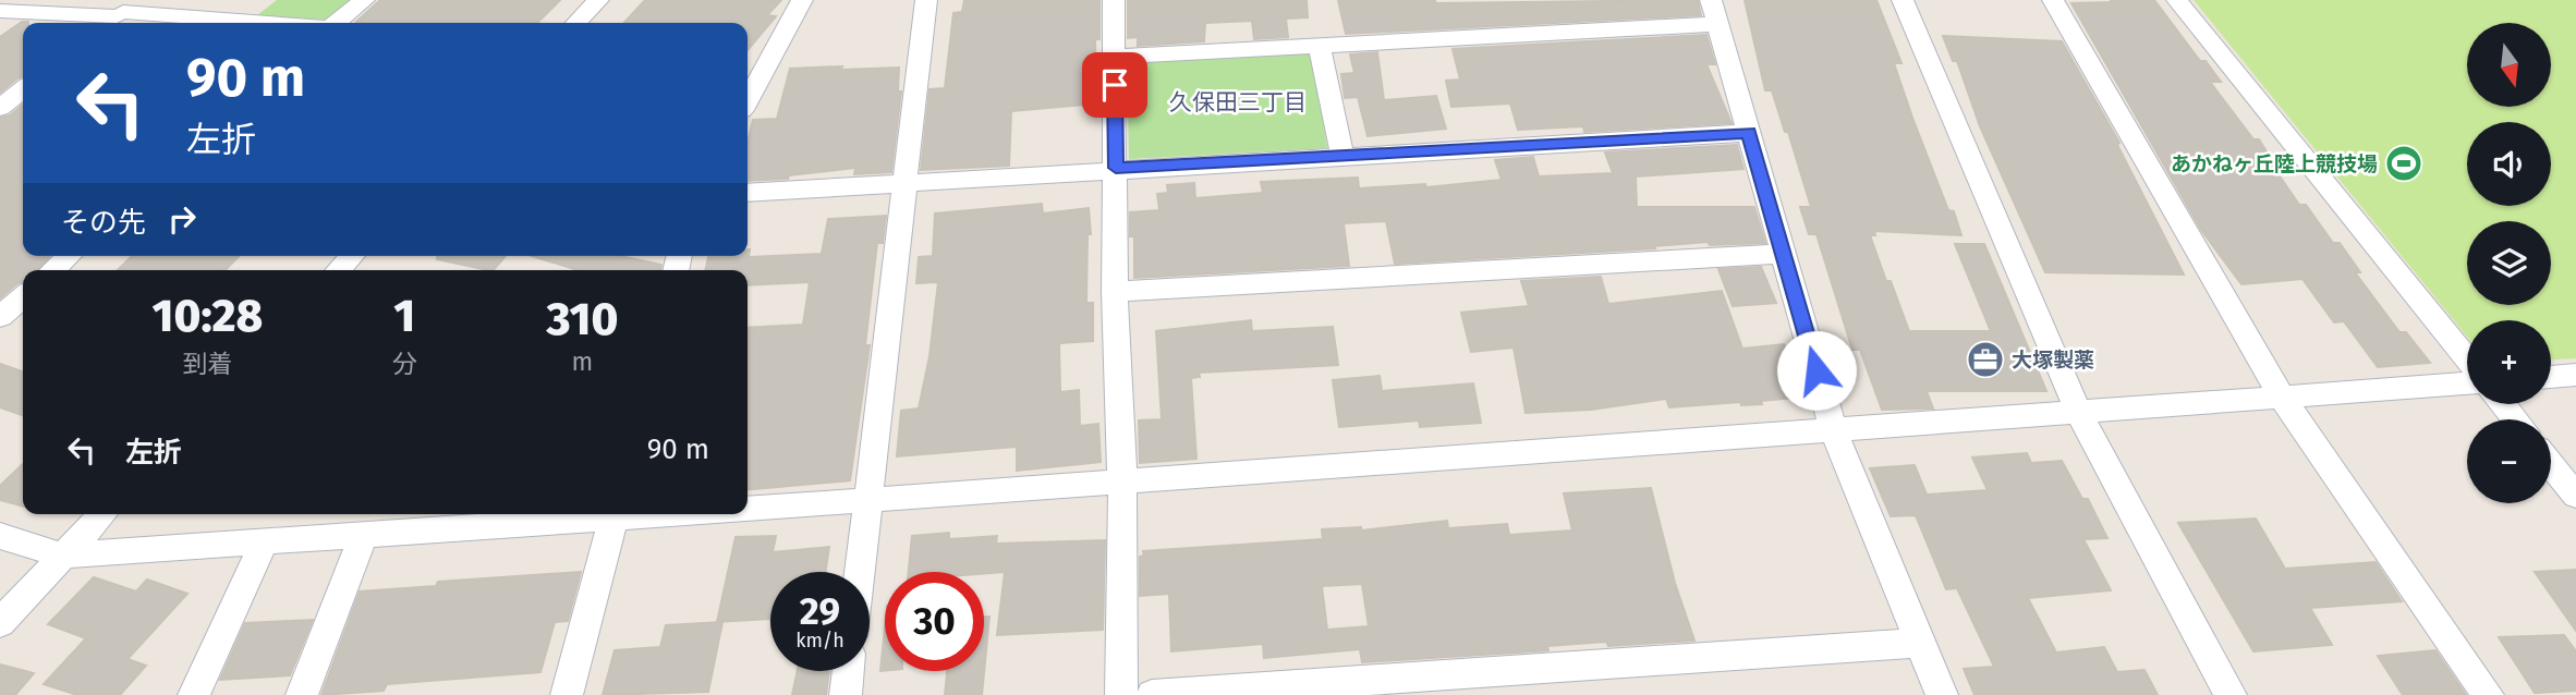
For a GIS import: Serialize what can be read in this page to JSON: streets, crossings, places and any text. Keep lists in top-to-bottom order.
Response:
{
  "districts": ["久保田三丁目"],
  "places": {
    "sports": ["あかねヶ丘陸上競技場"],
    "office": ["大塚製薬"]
  },
  "north": "bottom",
  "page": {
    "map_buttons": ["+", "−"],
    "turn": ["90 m", "左折"],
    "then": "その先",
    "eta": [
      "10:28",
      "到着",
      "1",
      "分",
      "310",
      "m"
    ],
    "list": [
      {
        "name": "左折",
        "value": "90 m"
      }
    ],
    "speed": "29 km/h",
    "limit": "30"
  }
}
